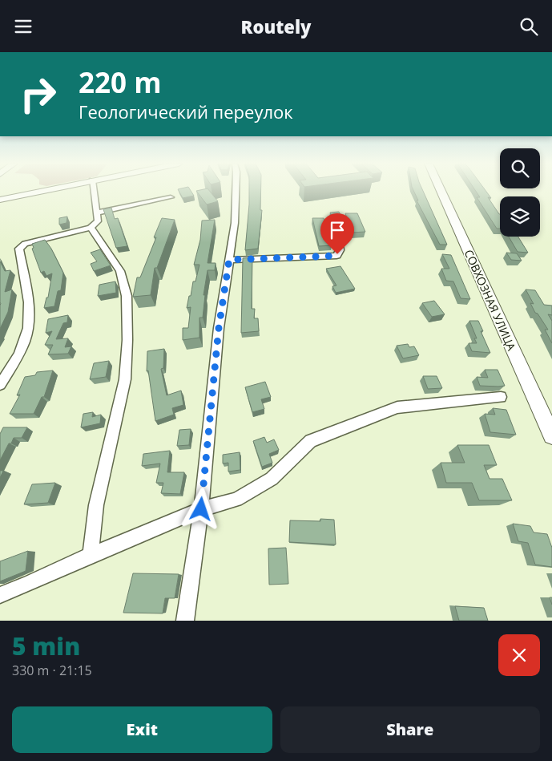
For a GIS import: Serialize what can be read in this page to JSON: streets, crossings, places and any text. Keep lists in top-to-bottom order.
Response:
{
  "streets": {
    "street": ["СОВХОЗНАЯ УЛИЦА"]
  },
  "page": {
    "header": "Routely",
    "turn": ["220 m", "Геологический переулок"],
    "heading": ["5 min", "330 m · 21:15"],
    "buttons": ["Exit", "Share"]
  }
}
